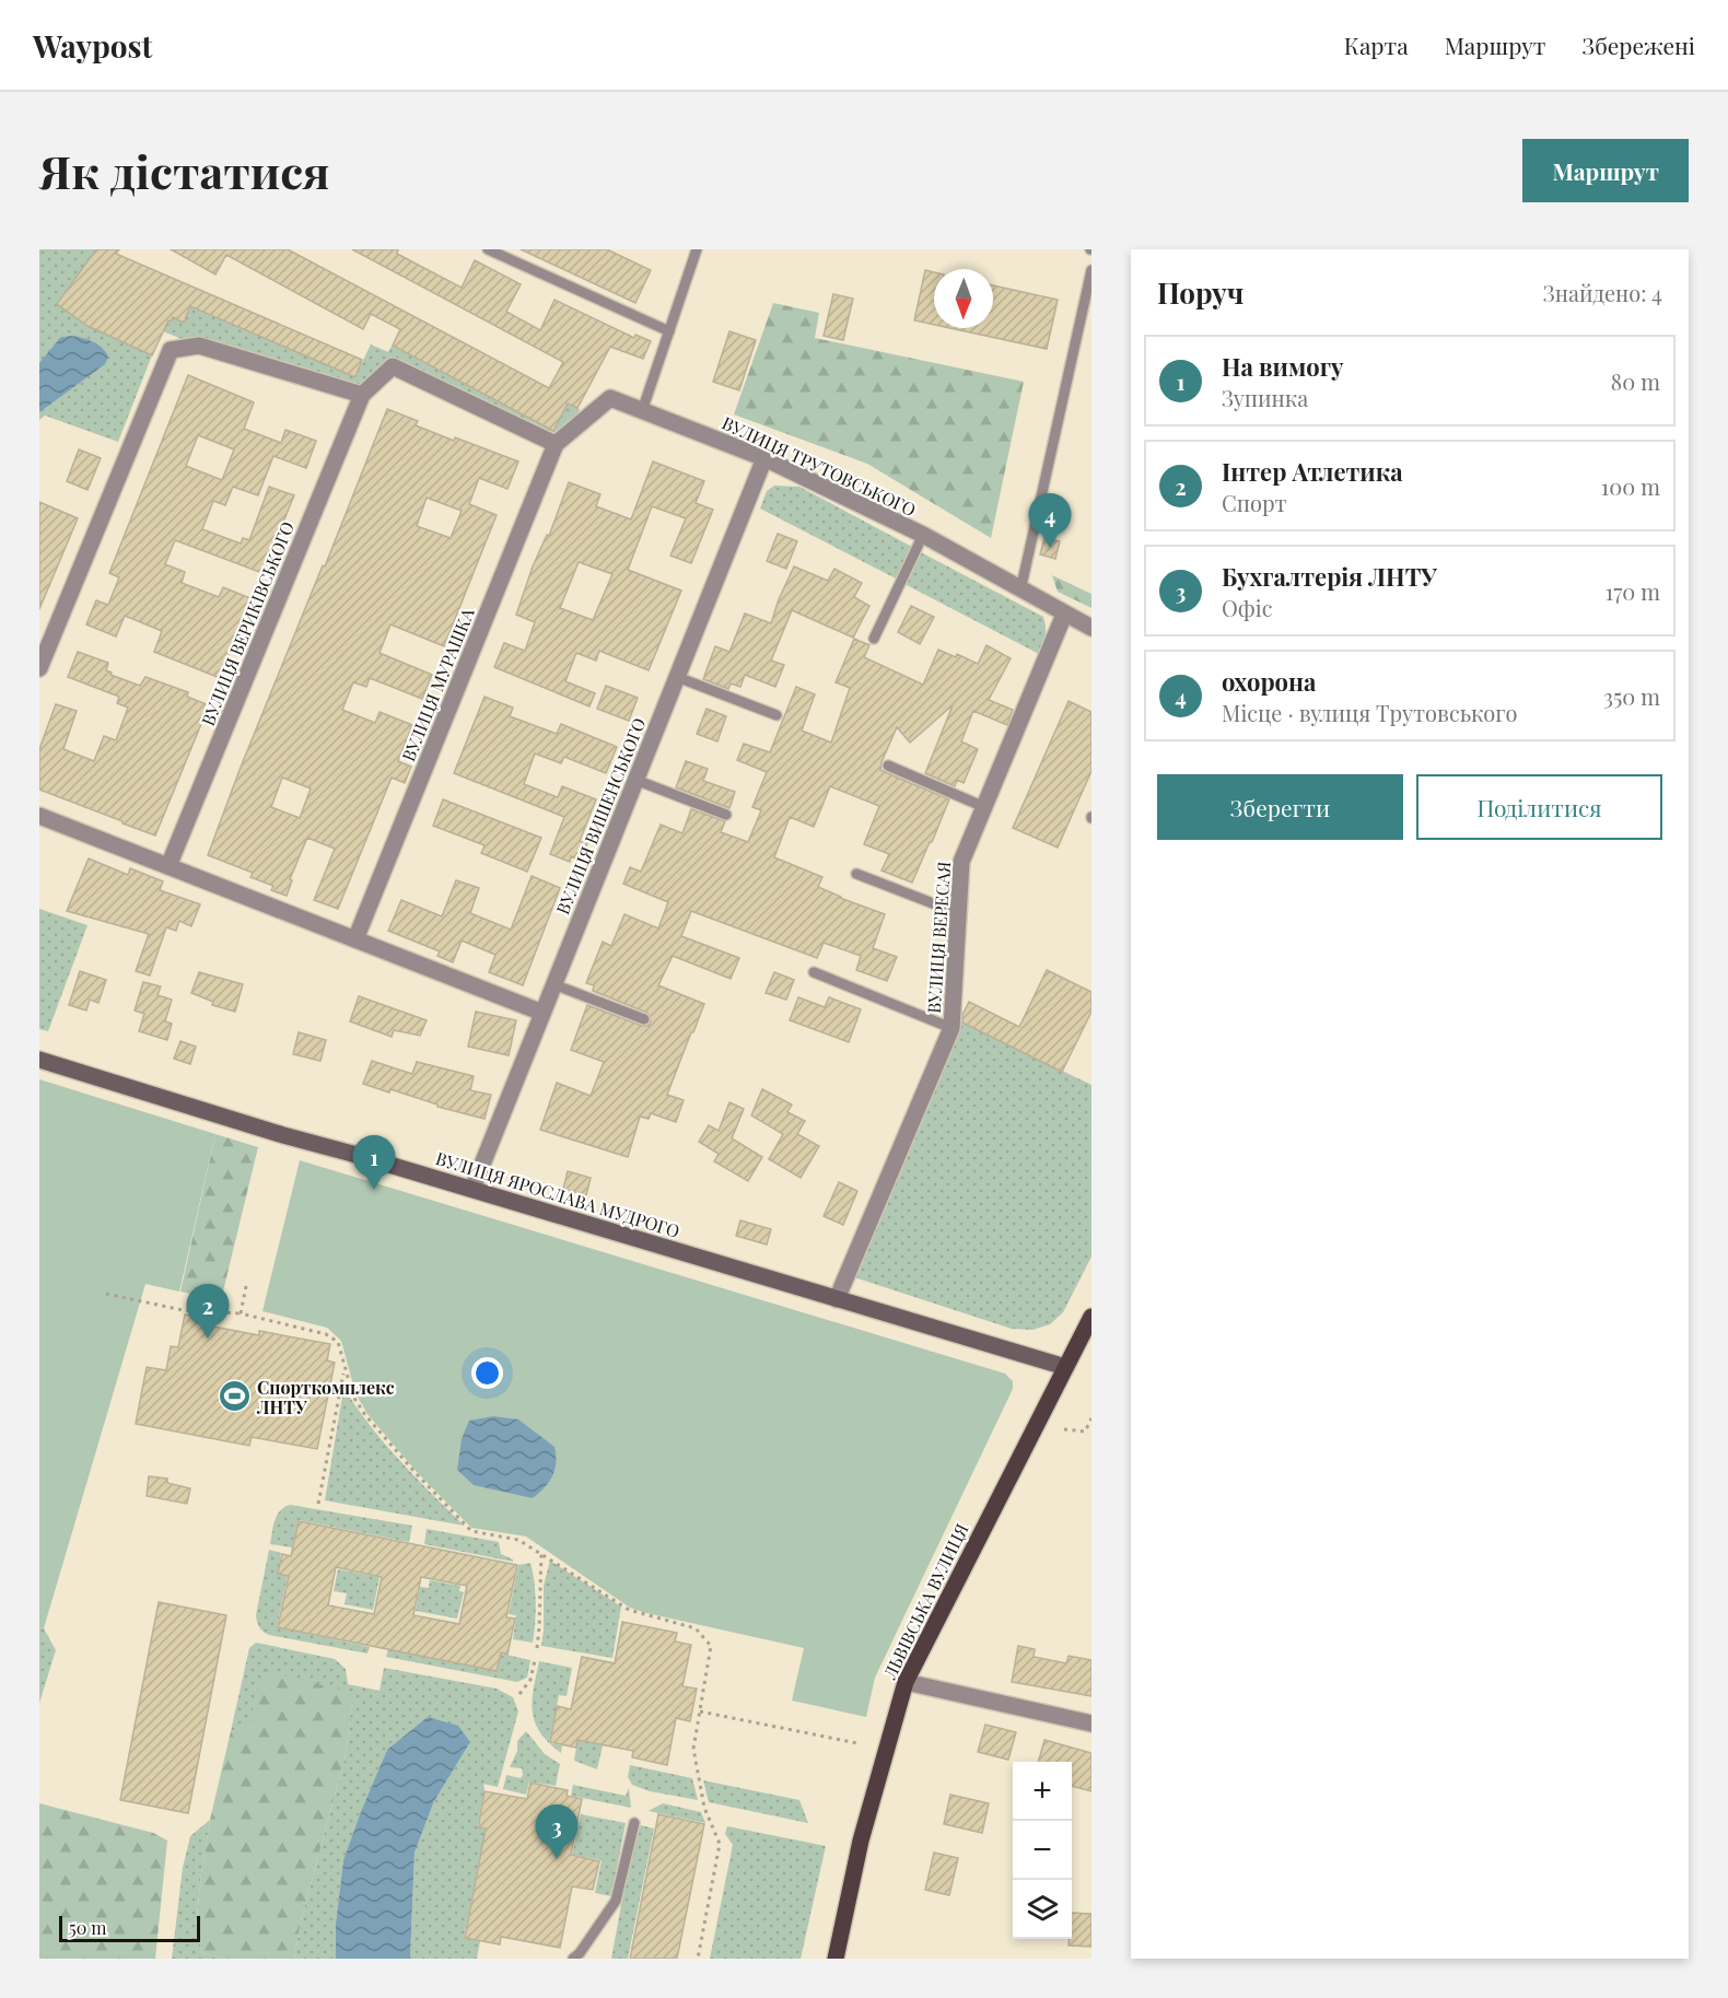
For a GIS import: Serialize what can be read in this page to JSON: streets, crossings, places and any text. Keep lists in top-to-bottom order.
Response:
{
  "streets": {
    "main road": ["ВУЛИЦЯ ЯРОСЛАВА МУДРОГО", "ЛЬВІВСЬКА ВУЛИЦЯ"],
    "street": [
      "ВУЛИЦЯ ТРУТОВСЬКОГО",
      "ВУЛИЦЯ ВЕРИКІВСЬКОГО",
      "ВУЛИЦЯ МУРАШКА",
      "ВУЛИЦЯ ВИШЕНСЬКОГО",
      "ВУЛИЦЯ ВЕРЕСАЯ"
    ]
  },
  "crossings": [
    ["ВУЛИЦЯ ТРУТОВСЬКОГО", "ВУЛИЦЯ МУРАШКА"],
    ["ВУЛИЦЯ ТРУТОВСЬКОГО", "ВУЛИЦЯ ВИШЕНСЬКОГО"],
    ["ВУЛИЦЯ ТРУТОВСЬКОГО", "ВУЛИЦЯ ВЕРЕСАЯ"],
    ["ВУЛИЦЯ ВИШЕНСЬКОГО", "ВУЛИЦЯ ЯРОСЛАВА МУДРОГО"],
    ["ВУЛИЦЯ ВЕРЕСАЯ", "ВУЛИЦЯ ЯРОСЛАВА МУДРОГО"],
    ["ВУЛИЦЯ ЯРОСЛАВА МУДРОГО", "ЛЬВІВСЬКА ВУЛИЦЯ"]
  ],
  "places": {
    "sports": ["Спорткомплекс ЛНТУ"]
  },
  "scale_bar": "50 m",
  "north": "bottom",
  "page": {
    "header": "Waypost",
    "nav": ["Карта", "Маршрут", "Збережені"],
    "buttons": [
      "Маршрут",
      ["Зберегти", "Поділитися"]
    ],
    "title": "Як дістатися",
    "heading": ["Поруч", "Знайдено: 4"],
    "list": [
      {
        "mark": "1",
        "name": "На вимогу",
        "note": "Зупинка",
        "value": "80 m"
      },
      {
        "mark": "2",
        "name": "Інтер Атлетика",
        "note": "Спорт",
        "value": "100 m"
      },
      {
        "mark": "3",
        "name": "Бухгалтерія ЛНТУ",
        "note": "Офіс",
        "value": "170 m"
      },
      {
        "mark": "4",
        "name": "охорона",
        "note": "Місце · вулиця Трутовського",
        "value": "350 m"
      }
    ],
    "pins": [
      "4",
      "1",
      "2",
      "3"
    ],
    "map_buttons": ["+", "−"],
    "scale": "50 m"
  }
}
